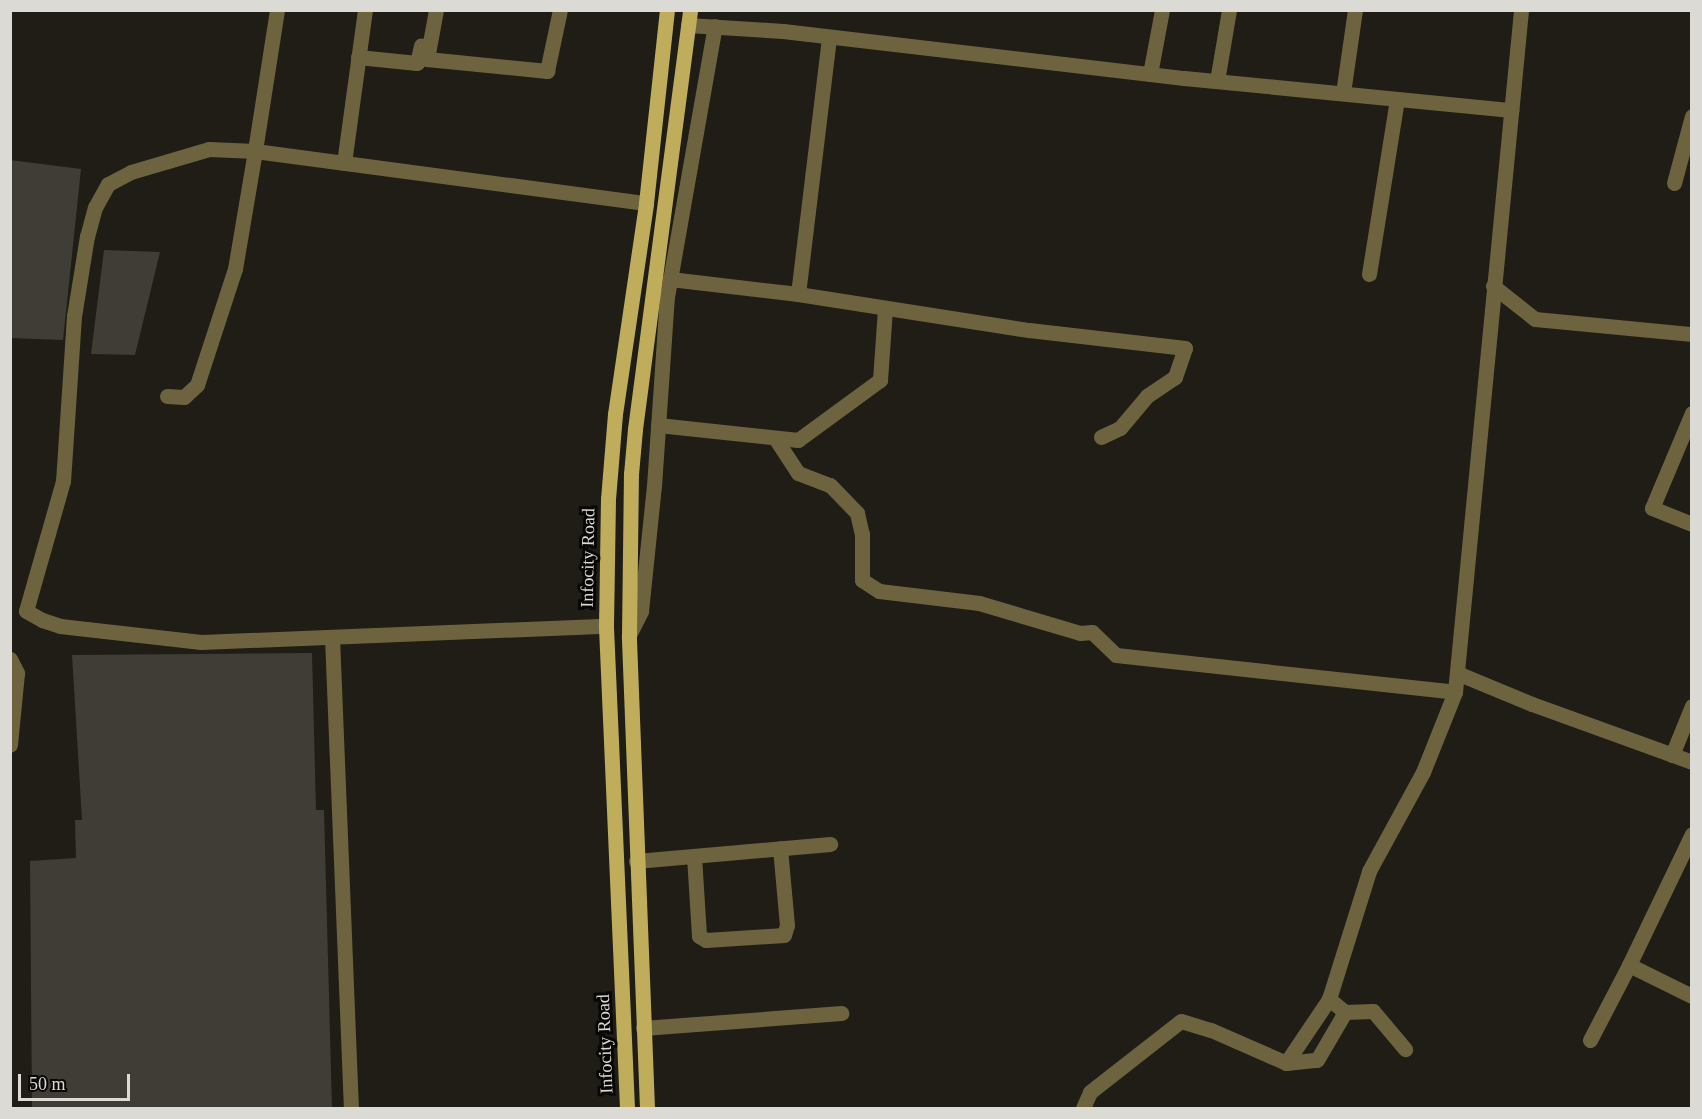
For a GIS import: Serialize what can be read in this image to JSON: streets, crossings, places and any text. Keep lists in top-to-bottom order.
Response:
{
  "streets": {
    "main road": ["Infocity Road"]
  },
  "scale_bar": "50 m"
}
